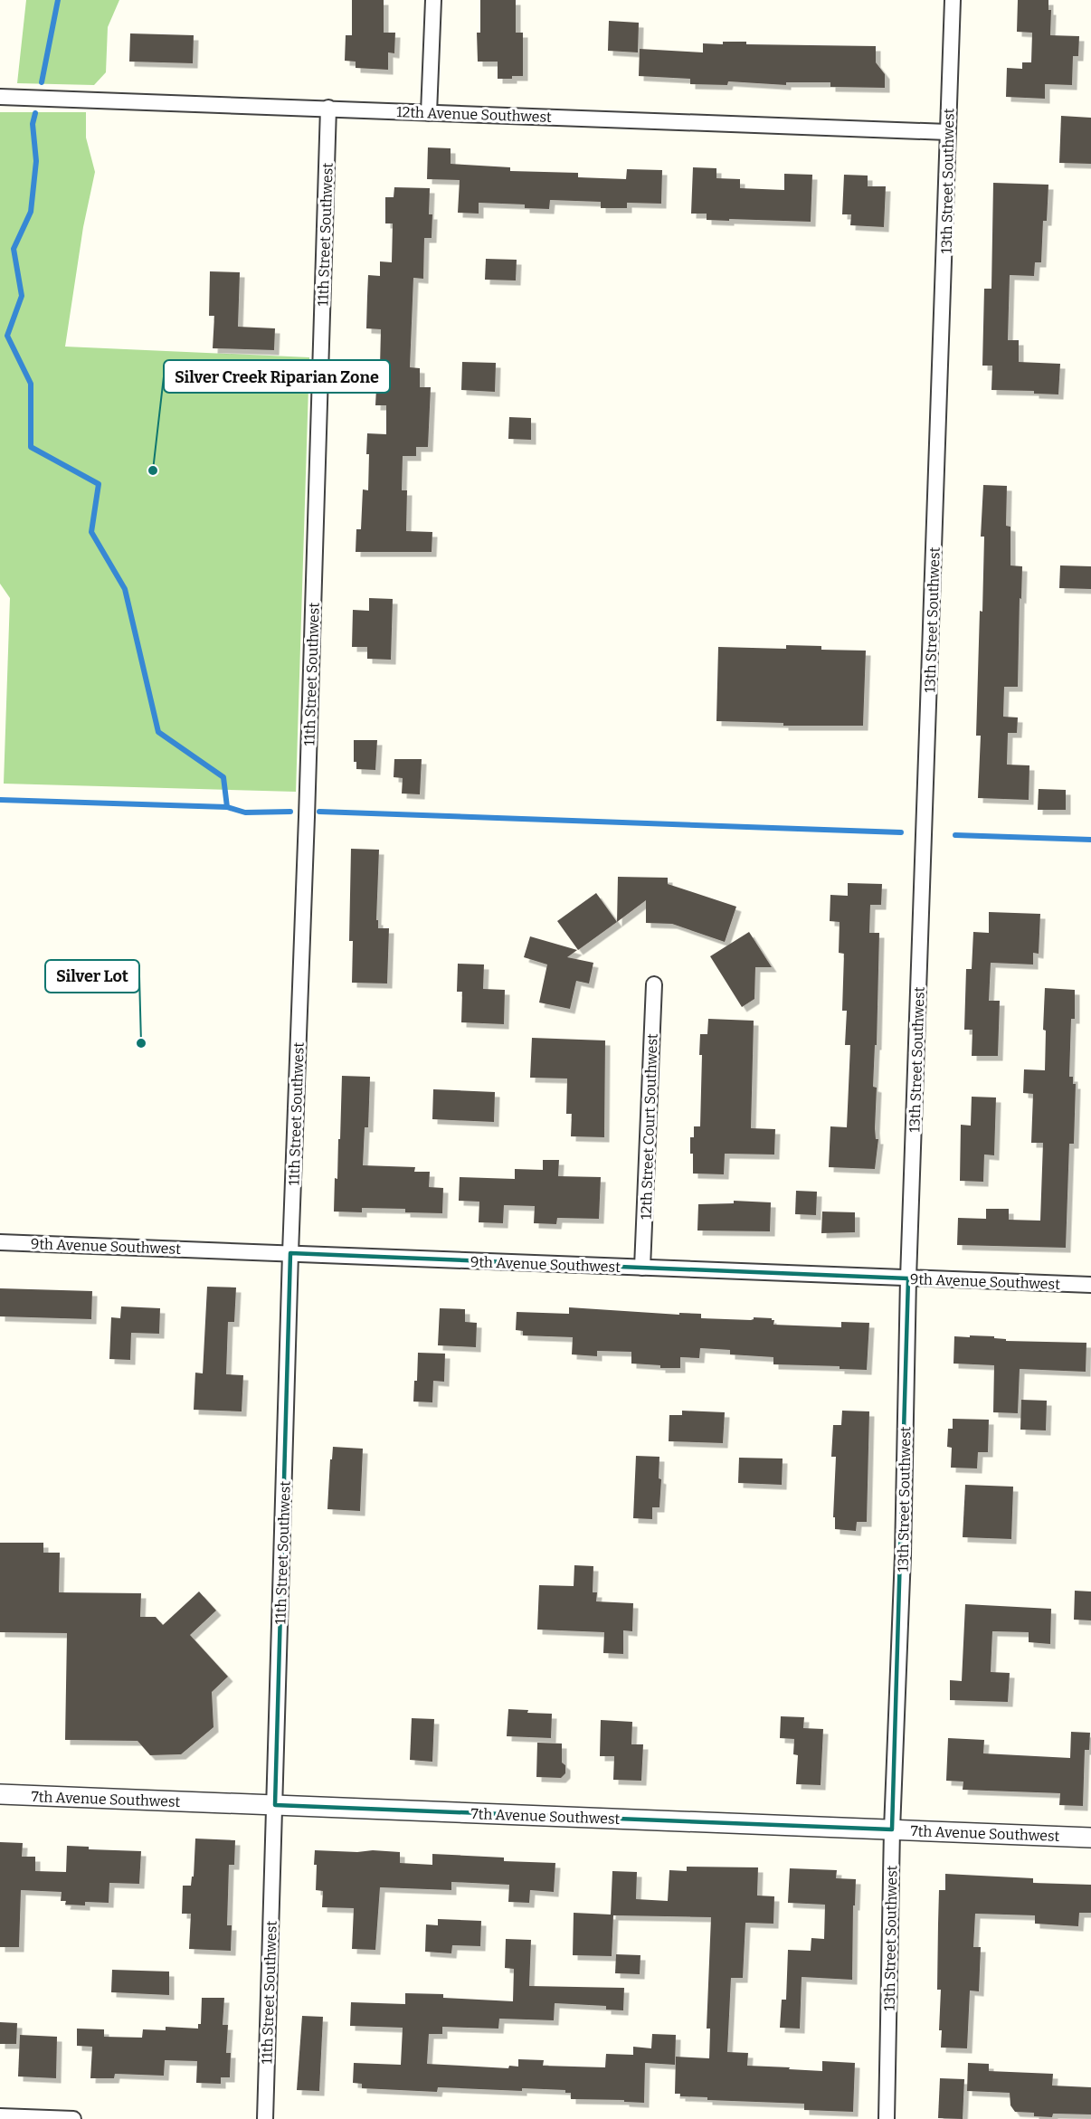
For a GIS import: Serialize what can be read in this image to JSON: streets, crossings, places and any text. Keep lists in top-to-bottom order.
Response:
{
  "streets": {
    "street": [
      "12th Avenue Southwest",
      "13th Street Southwest",
      "11th Street Southwest",
      "12th Street Court Southwest",
      "9th Avenue Southwest",
      "7th Avenue Southwest"
    ]
  },
  "crossings": [
    ["12th Avenue Southwest", "13th Street Southwest"],
    ["12th Avenue Southwest", "11th Street Southwest"],
    ["13th Street Southwest", "9th Avenue Southwest"],
    ["13th Street Southwest", "7th Avenue Southwest"],
    ["11th Street Southwest", "9th Avenue Southwest"],
    ["11th Street Southwest", "7th Avenue Southwest"],
    ["12th Street Court Southwest", "9th Avenue Southwest"]
  ],
  "places": ["Silver Creek Riparian Zone", "Silver Lot"]
}
